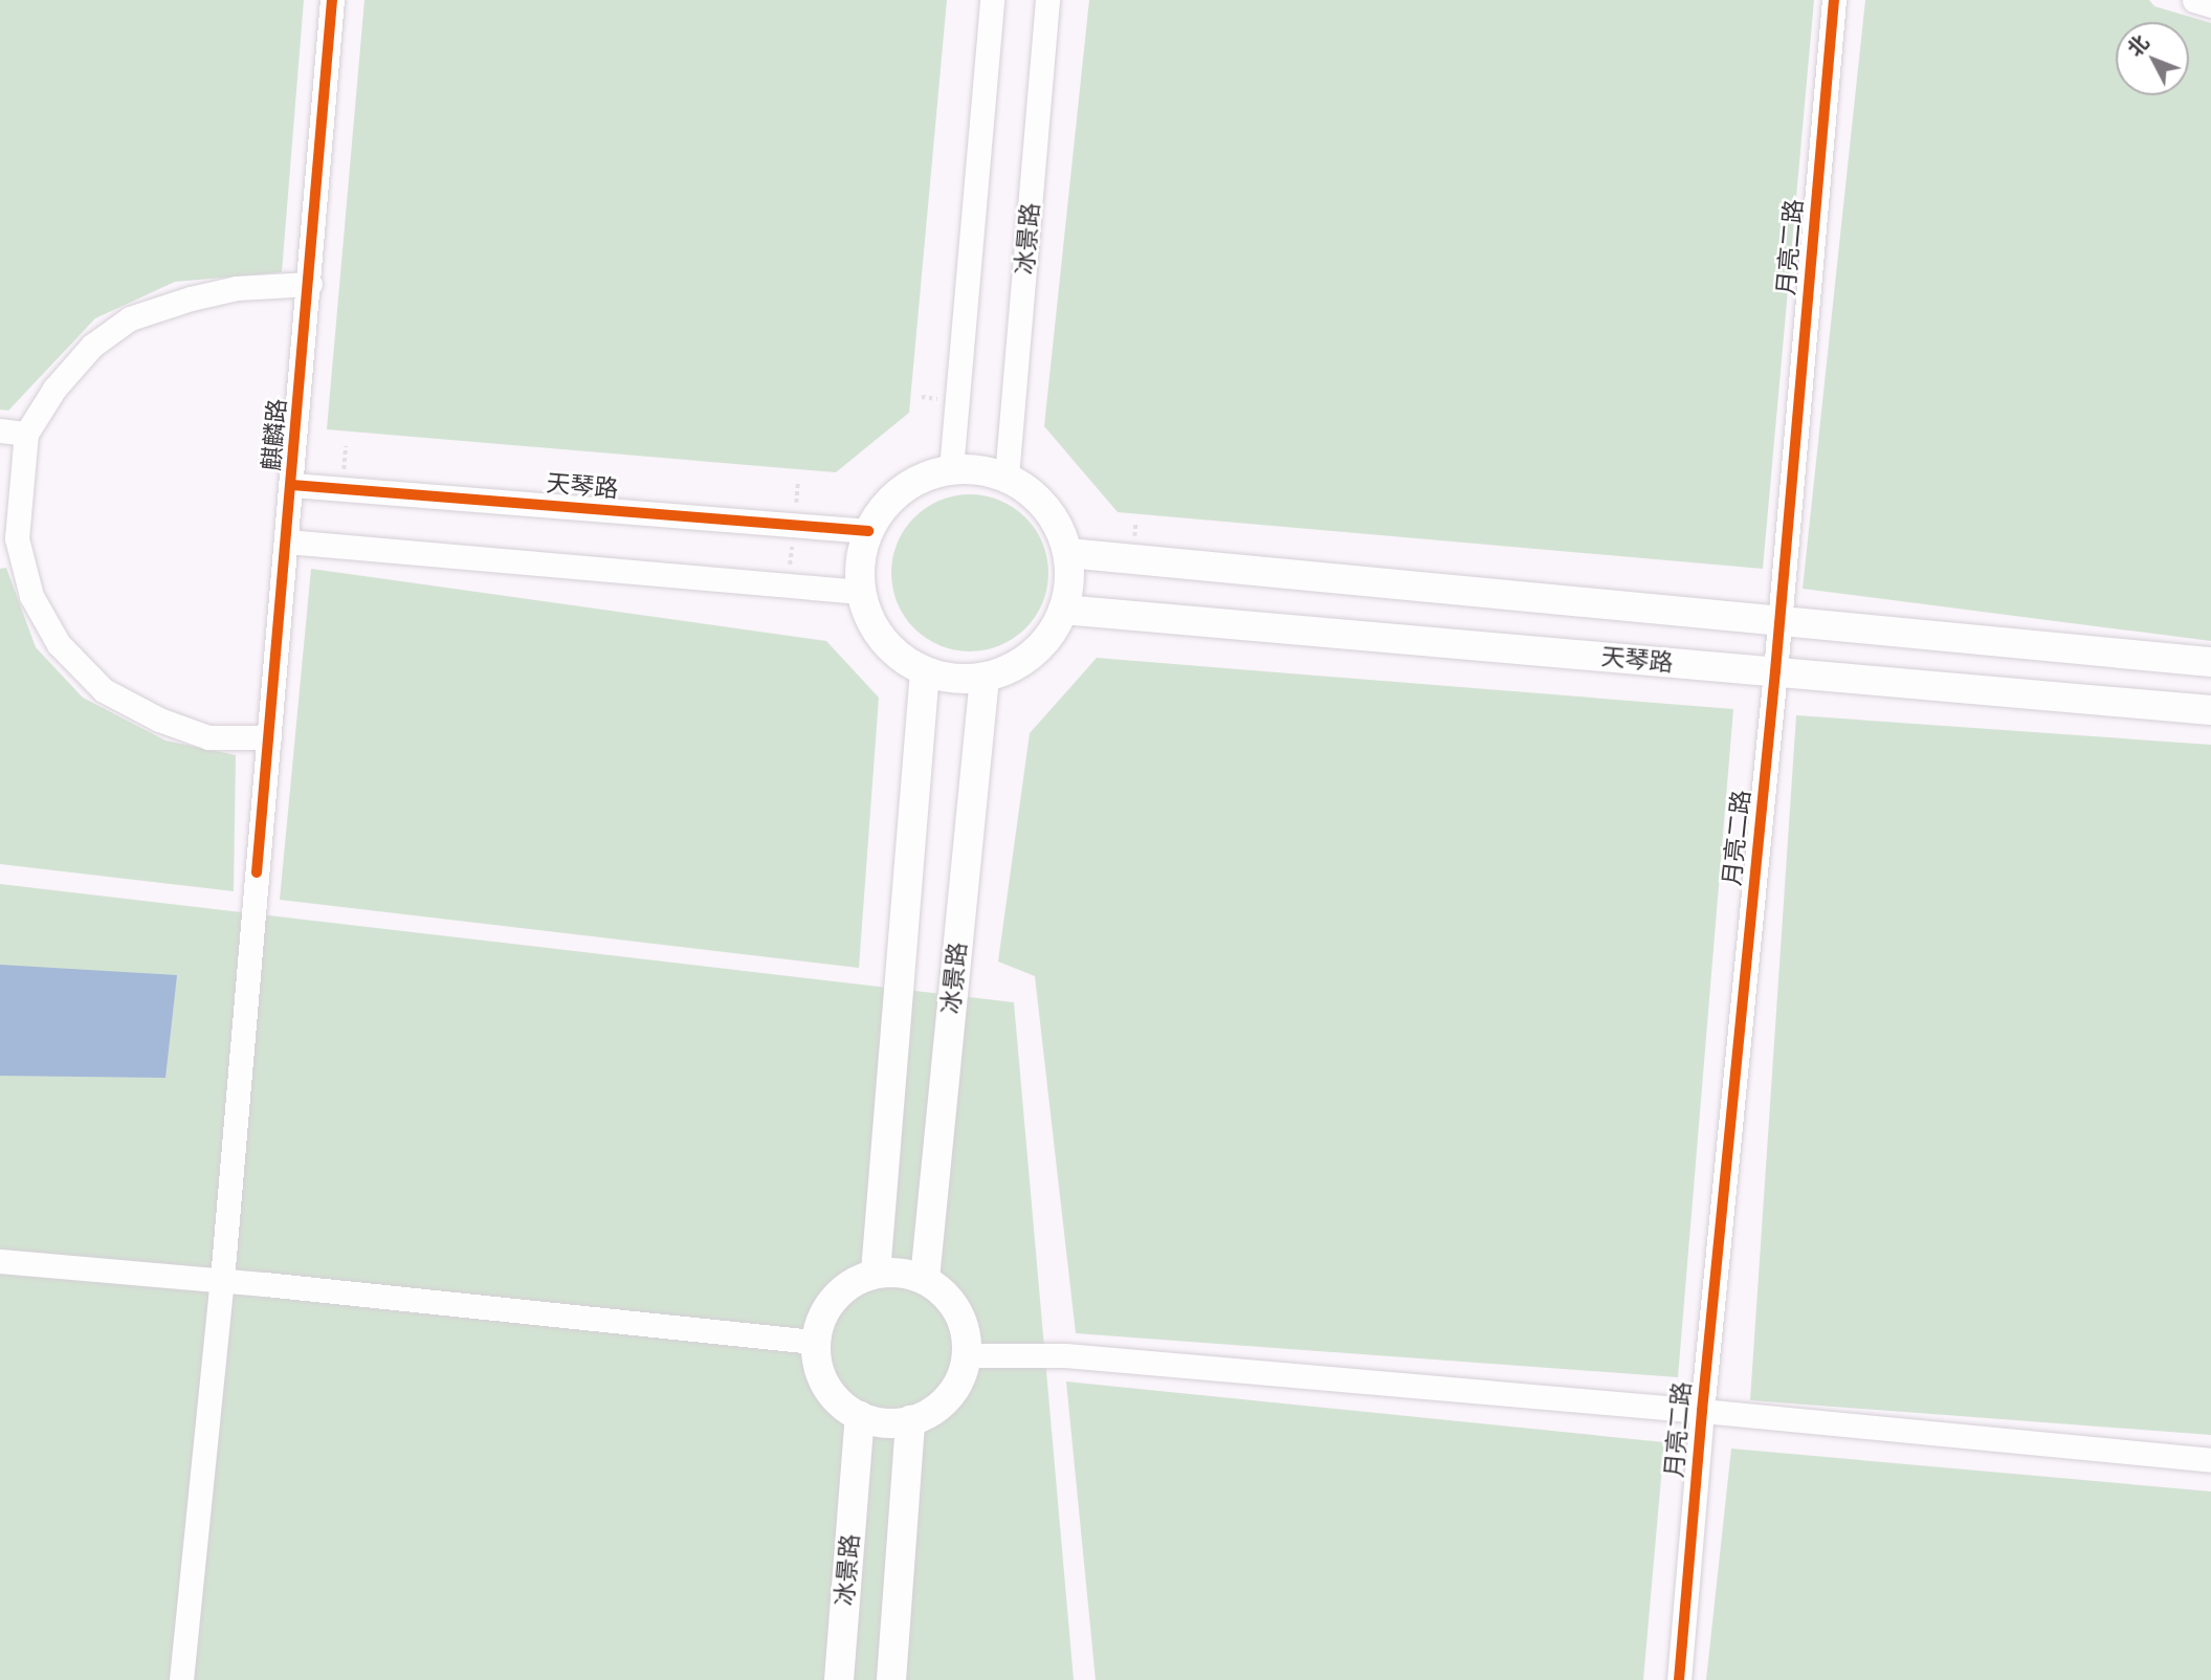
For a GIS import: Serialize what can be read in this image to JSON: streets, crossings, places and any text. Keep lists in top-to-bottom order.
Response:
{
  "streets": {
    "main road": ["冰景路", "天琴路"],
    "street": ["月亮二路", "麒麟路"]
  },
  "crossings": [
    ["冰景路", "天琴路"],
    ["月亮二路", "天琴路"],
    ["麒麟路", "天琴路"]
  ],
  "north": "top left"
}
